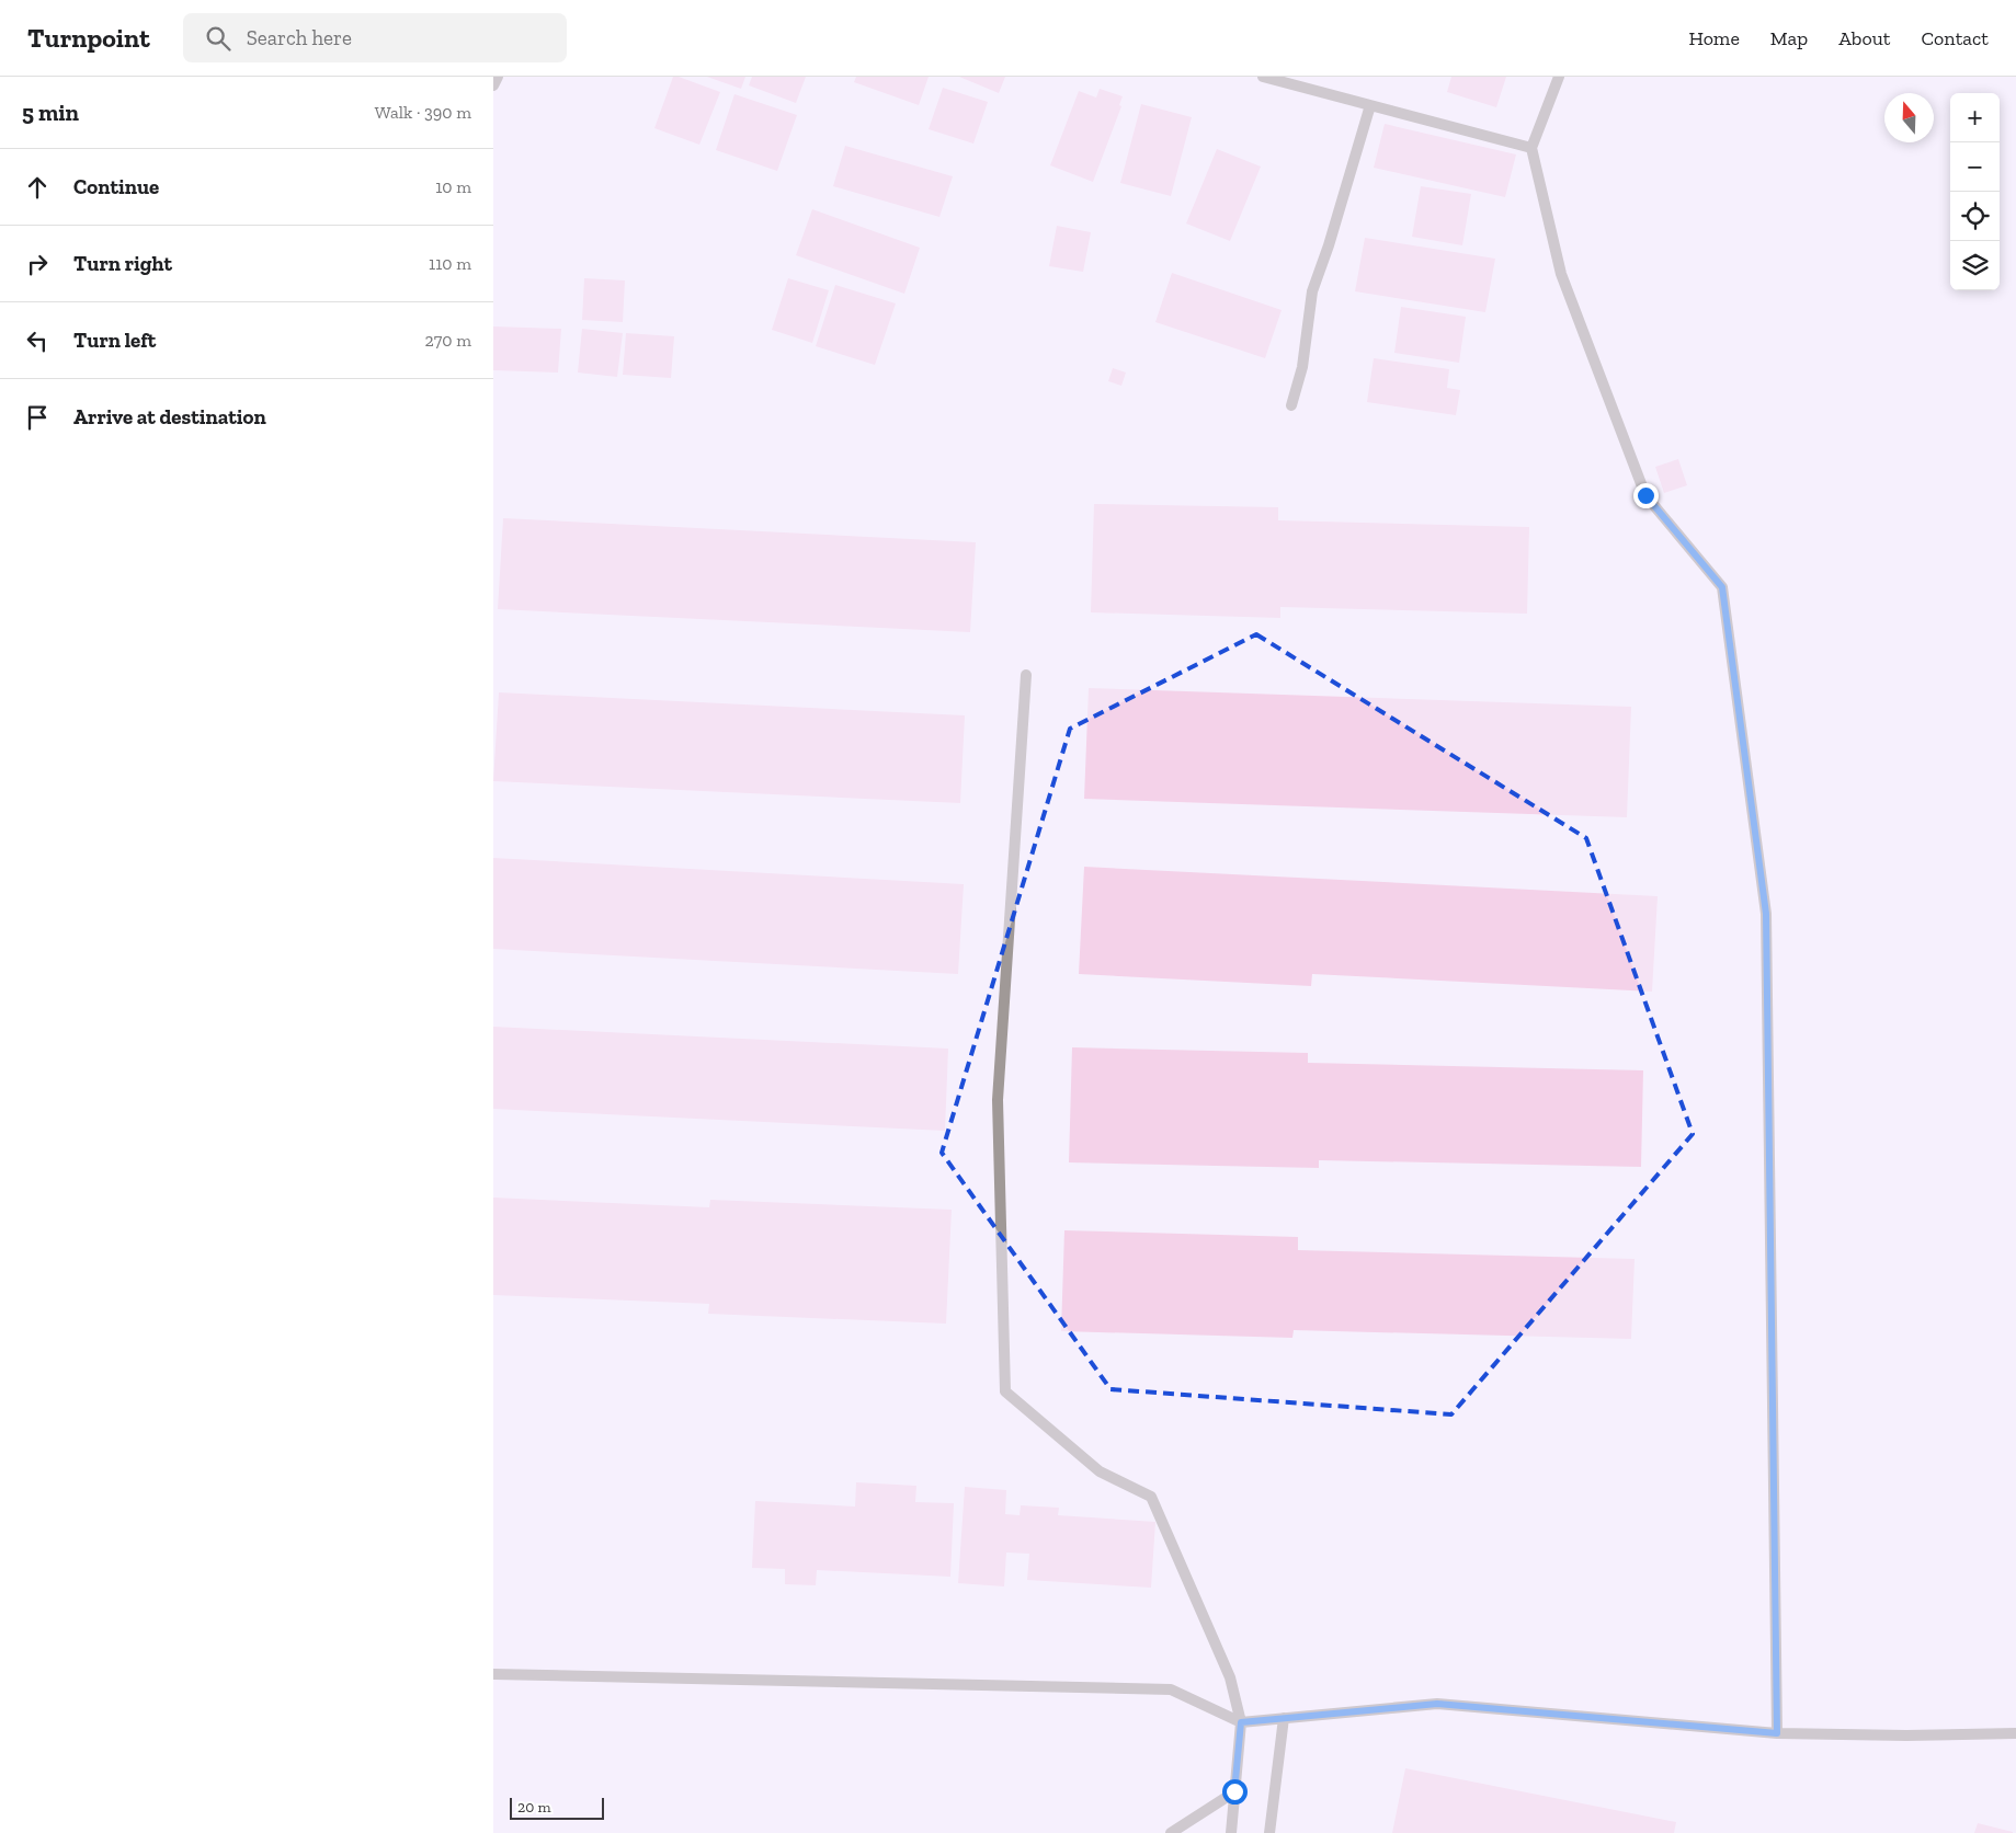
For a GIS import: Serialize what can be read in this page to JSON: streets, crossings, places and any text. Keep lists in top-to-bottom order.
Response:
{
  "scale_bar": "20 m",
  "north": "top",
  "page": {
    "header": "Turnpoint",
    "search": "Search here",
    "nav": [
      "Home",
      "Map",
      "About",
      "Contact"
    ],
    "heading": ["5 min", "Walk · 390 m"],
    "map_buttons": ["+", "−"],
    "list": [
      ["Continue", "10 m"],
      ["Turn right", "110 m"],
      ["Turn left", "270 m"],
      "Arrive at destination"
    ],
    "scale": "20 m"
  }
}
